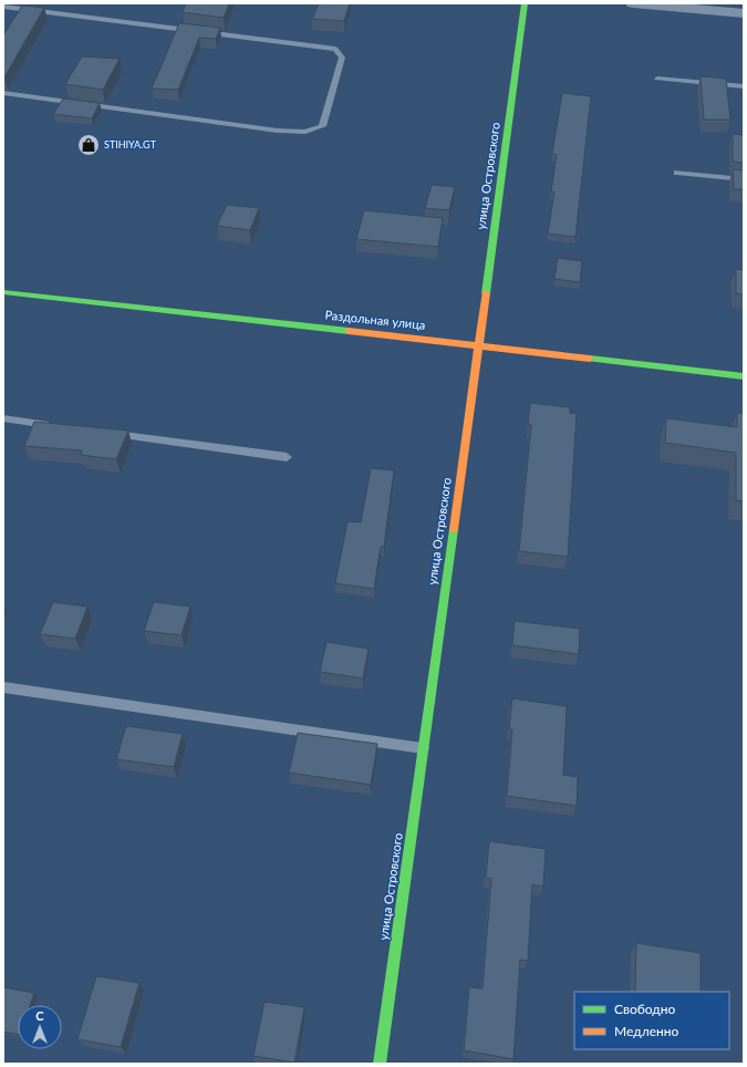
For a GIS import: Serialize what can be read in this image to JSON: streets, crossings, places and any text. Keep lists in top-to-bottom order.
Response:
{
  "streets": {
    "street": ["улица Островского", "Раздольная улица"]
  },
  "crossings": [
    ["улица Островского", "Раздольная улица"]
  ],
  "places": {
    "shop": ["STIHIYA.GT"]
  },
  "legend": ["Свободно", "Медленно"],
  "north": "top"
}
